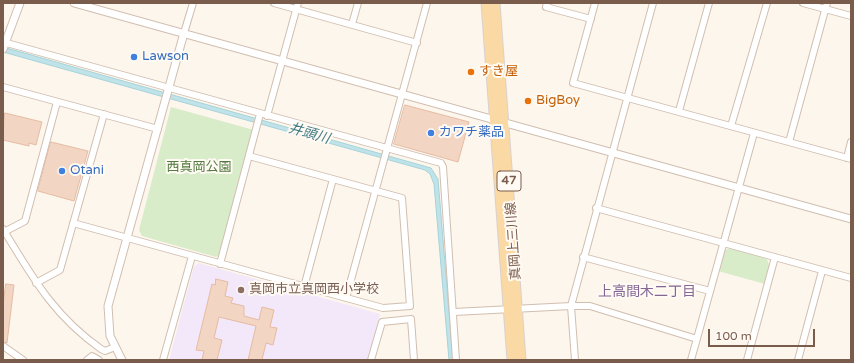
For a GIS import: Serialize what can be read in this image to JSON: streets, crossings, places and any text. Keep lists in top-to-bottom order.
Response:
{
  "streets": {
    "main road": ["47", "真岡上三川線"]
  },
  "districts": ["上高間木二丁目"],
  "water": ["井頭川"],
  "parks": ["西真岡公園"],
  "places": [
    "Lawson",
    "すき屋",
    "BigBoy",
    "カワチ薬品",
    "Otani",
    "真岡市立真岡西小学校"
  ],
  "scale_bar": "100 m"
}
